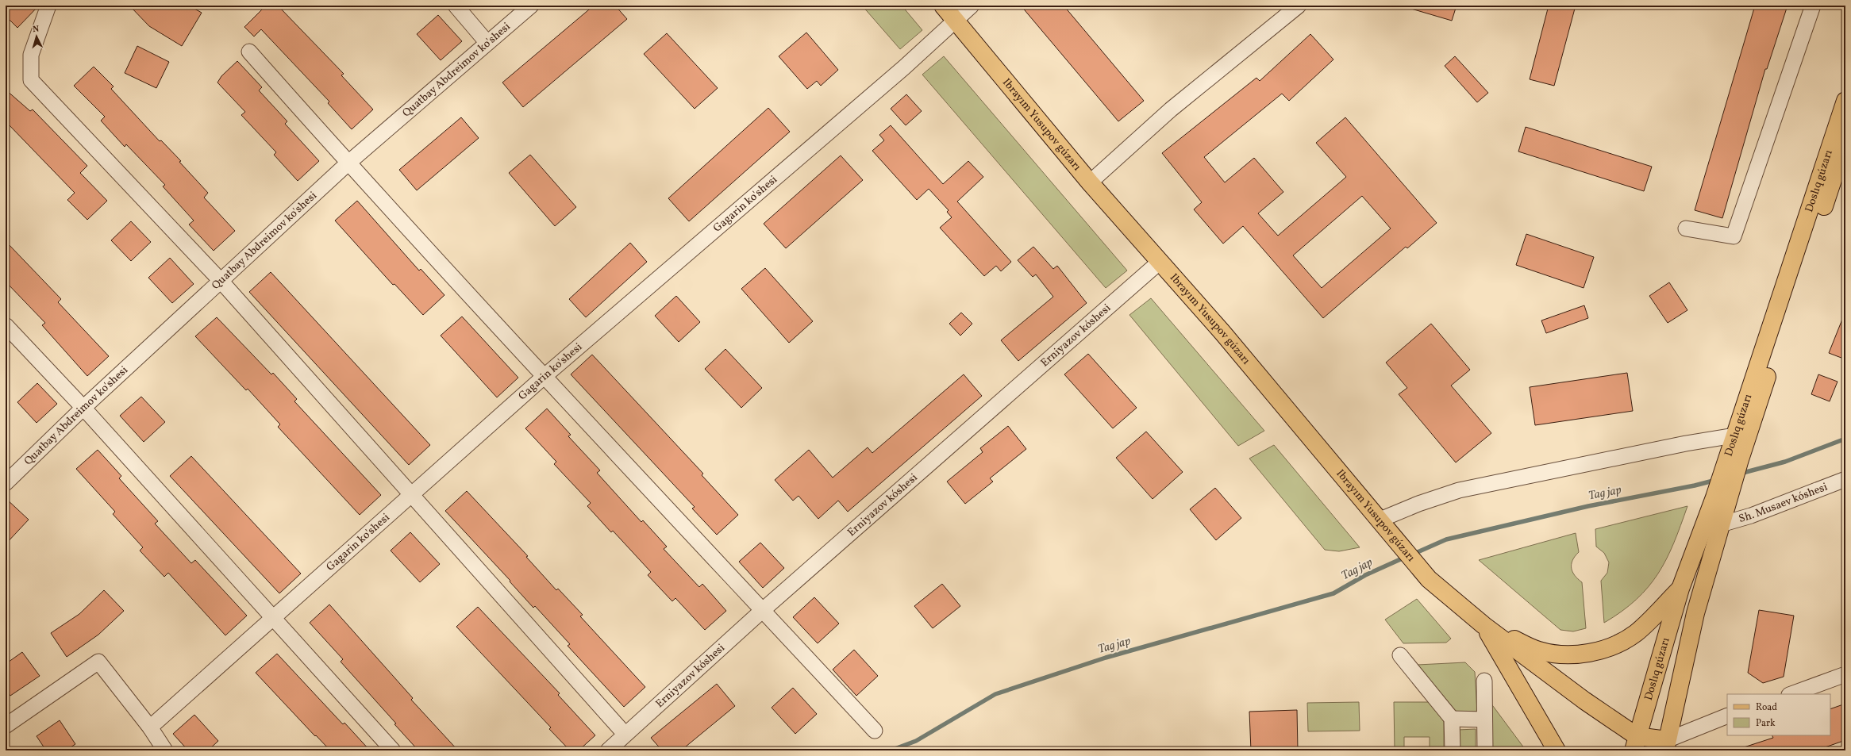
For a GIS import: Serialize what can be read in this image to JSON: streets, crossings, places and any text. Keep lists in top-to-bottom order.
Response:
{
  "streets": {
    "main road": ["Ibrayım Yusupov gúzarı", "Doslıq gúzarı"],
    "street": [
      "Quatbay Abdreimov ko'shesi",
      "Gagarin ko'shesi",
      "Erniyazov kóshesi",
      "Sh. Musaev kóshesi"
    ]
  },
  "crossings": [
    ["Ibrayım Yusupov gúzarı", "Gagarin ko'shesi"],
    ["Ibrayım Yusupov gúzarı", "Erniyazov kóshesi"],
    ["Doslıq gúzarı", "Sh. Musaev kóshesi"]
  ],
  "water": ["Tag jap"],
  "legend": ["Road", "Park"],
  "north": "top"
}
